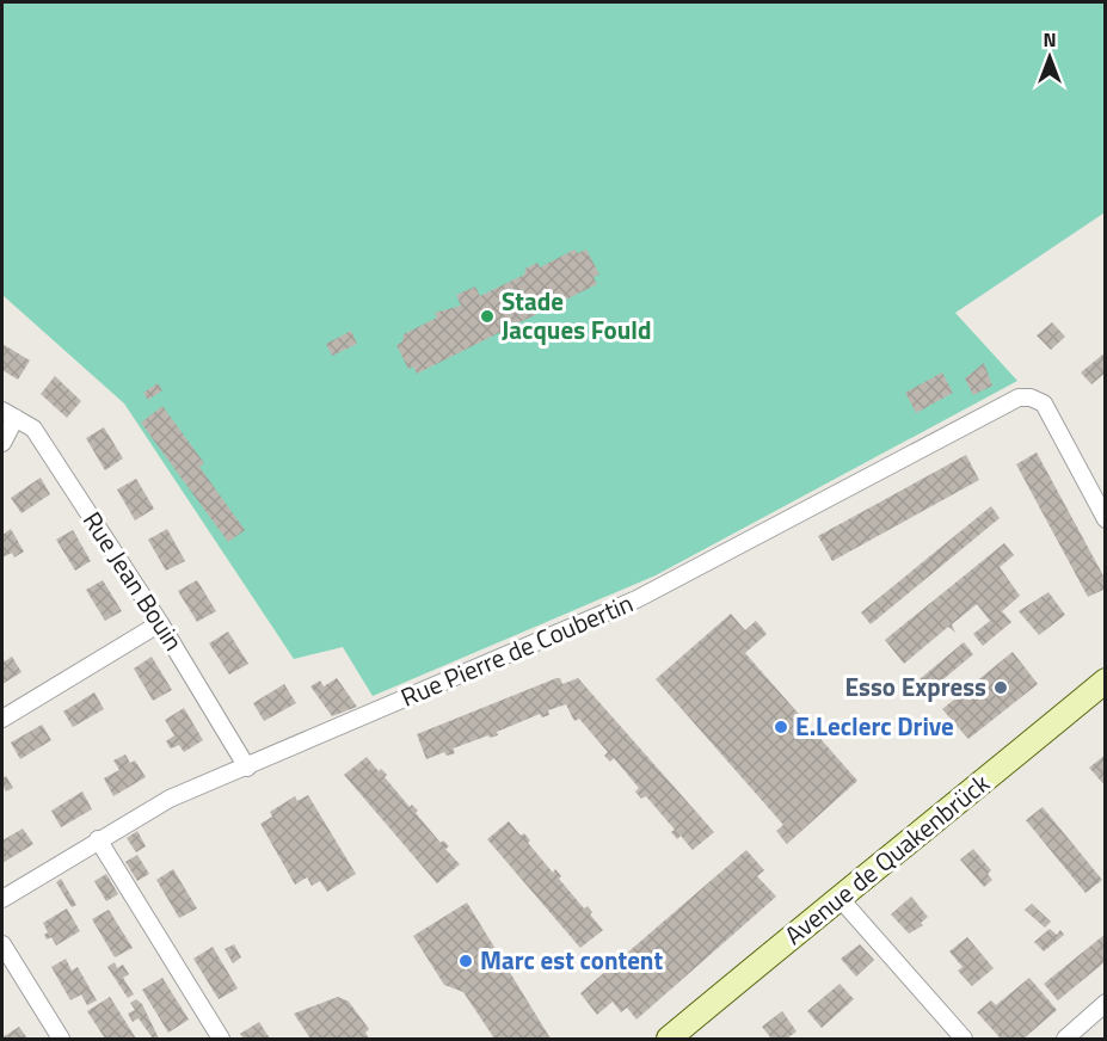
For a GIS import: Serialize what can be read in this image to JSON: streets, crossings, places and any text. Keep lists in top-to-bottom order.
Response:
{
  "streets": {
    "main road": ["Avenue de Quakenbrück"],
    "street": ["Rue Jean Bouin", "Rue Pierre de Coubertin"]
  },
  "crossings": [
    ["Rue Jean Bouin", "Rue Pierre de Coubertin"]
  ],
  "places": [
    "Stade Jacques Fould",
    "Esso Express",
    "E.Leclerc Drive",
    "Marc est content"
  ],
  "north": "top"
}
